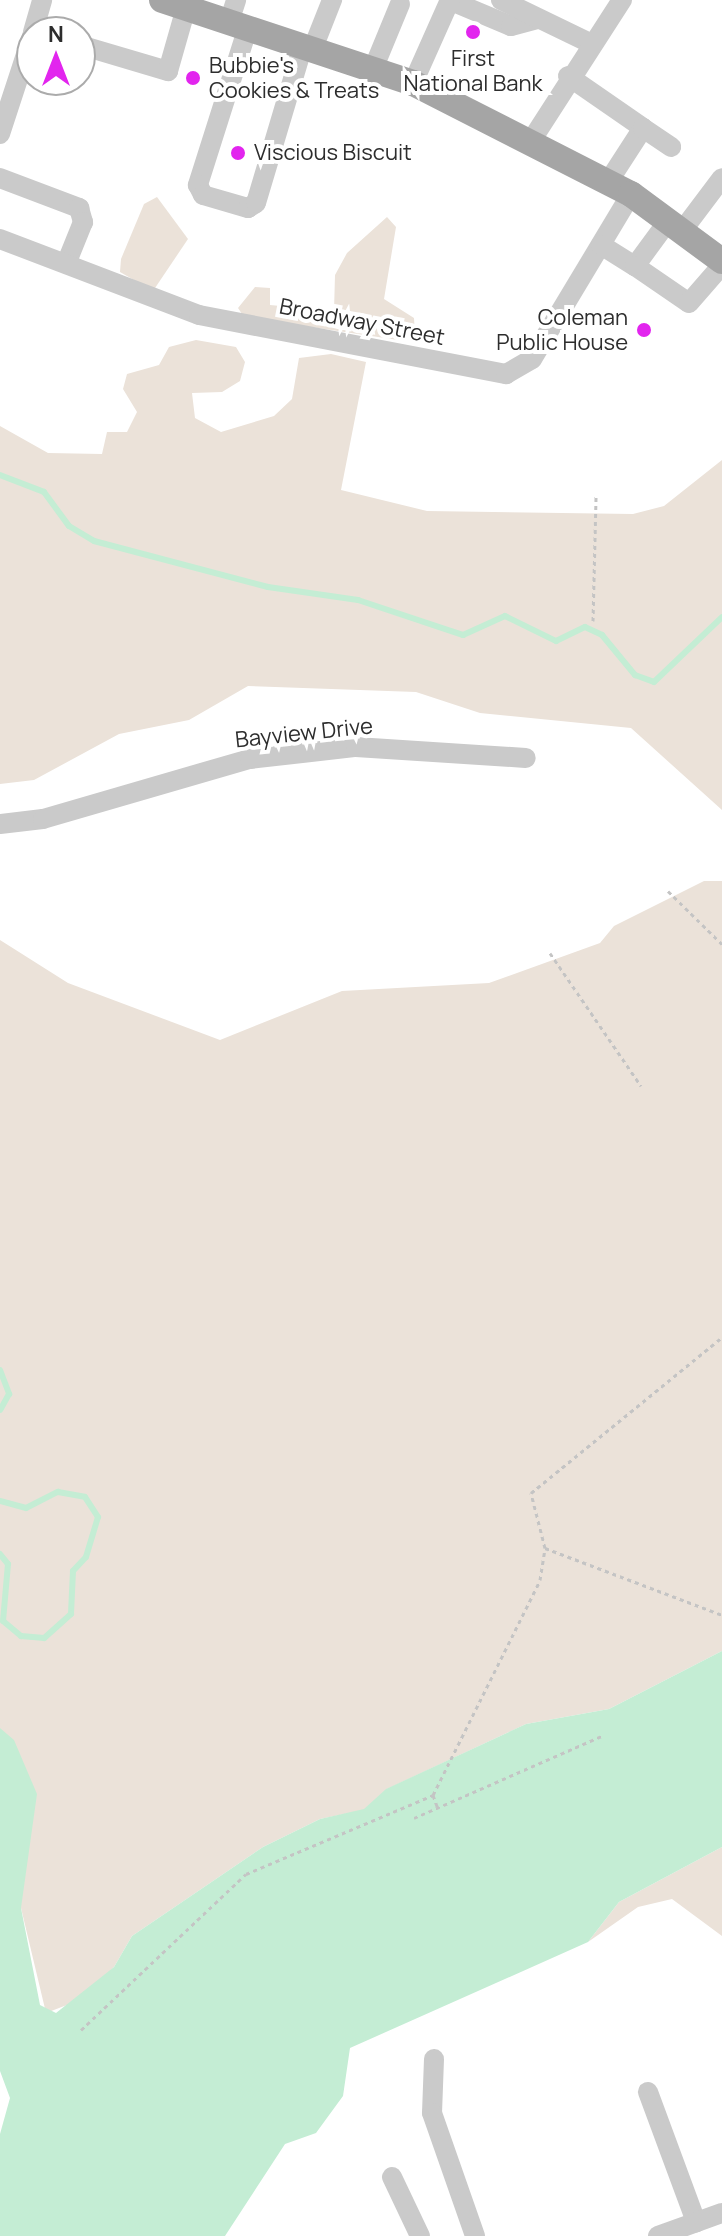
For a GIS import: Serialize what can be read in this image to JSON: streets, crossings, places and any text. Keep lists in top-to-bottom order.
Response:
{
  "streets": {
    "street": ["Broadway Street", "Bayview Drive"]
  },
  "places": [
    "First National Bank",
    "Bubbie's Cookies & Treats",
    "Viscious Biscuit",
    "Coleman Public House"
  ],
  "north": "top"
}
